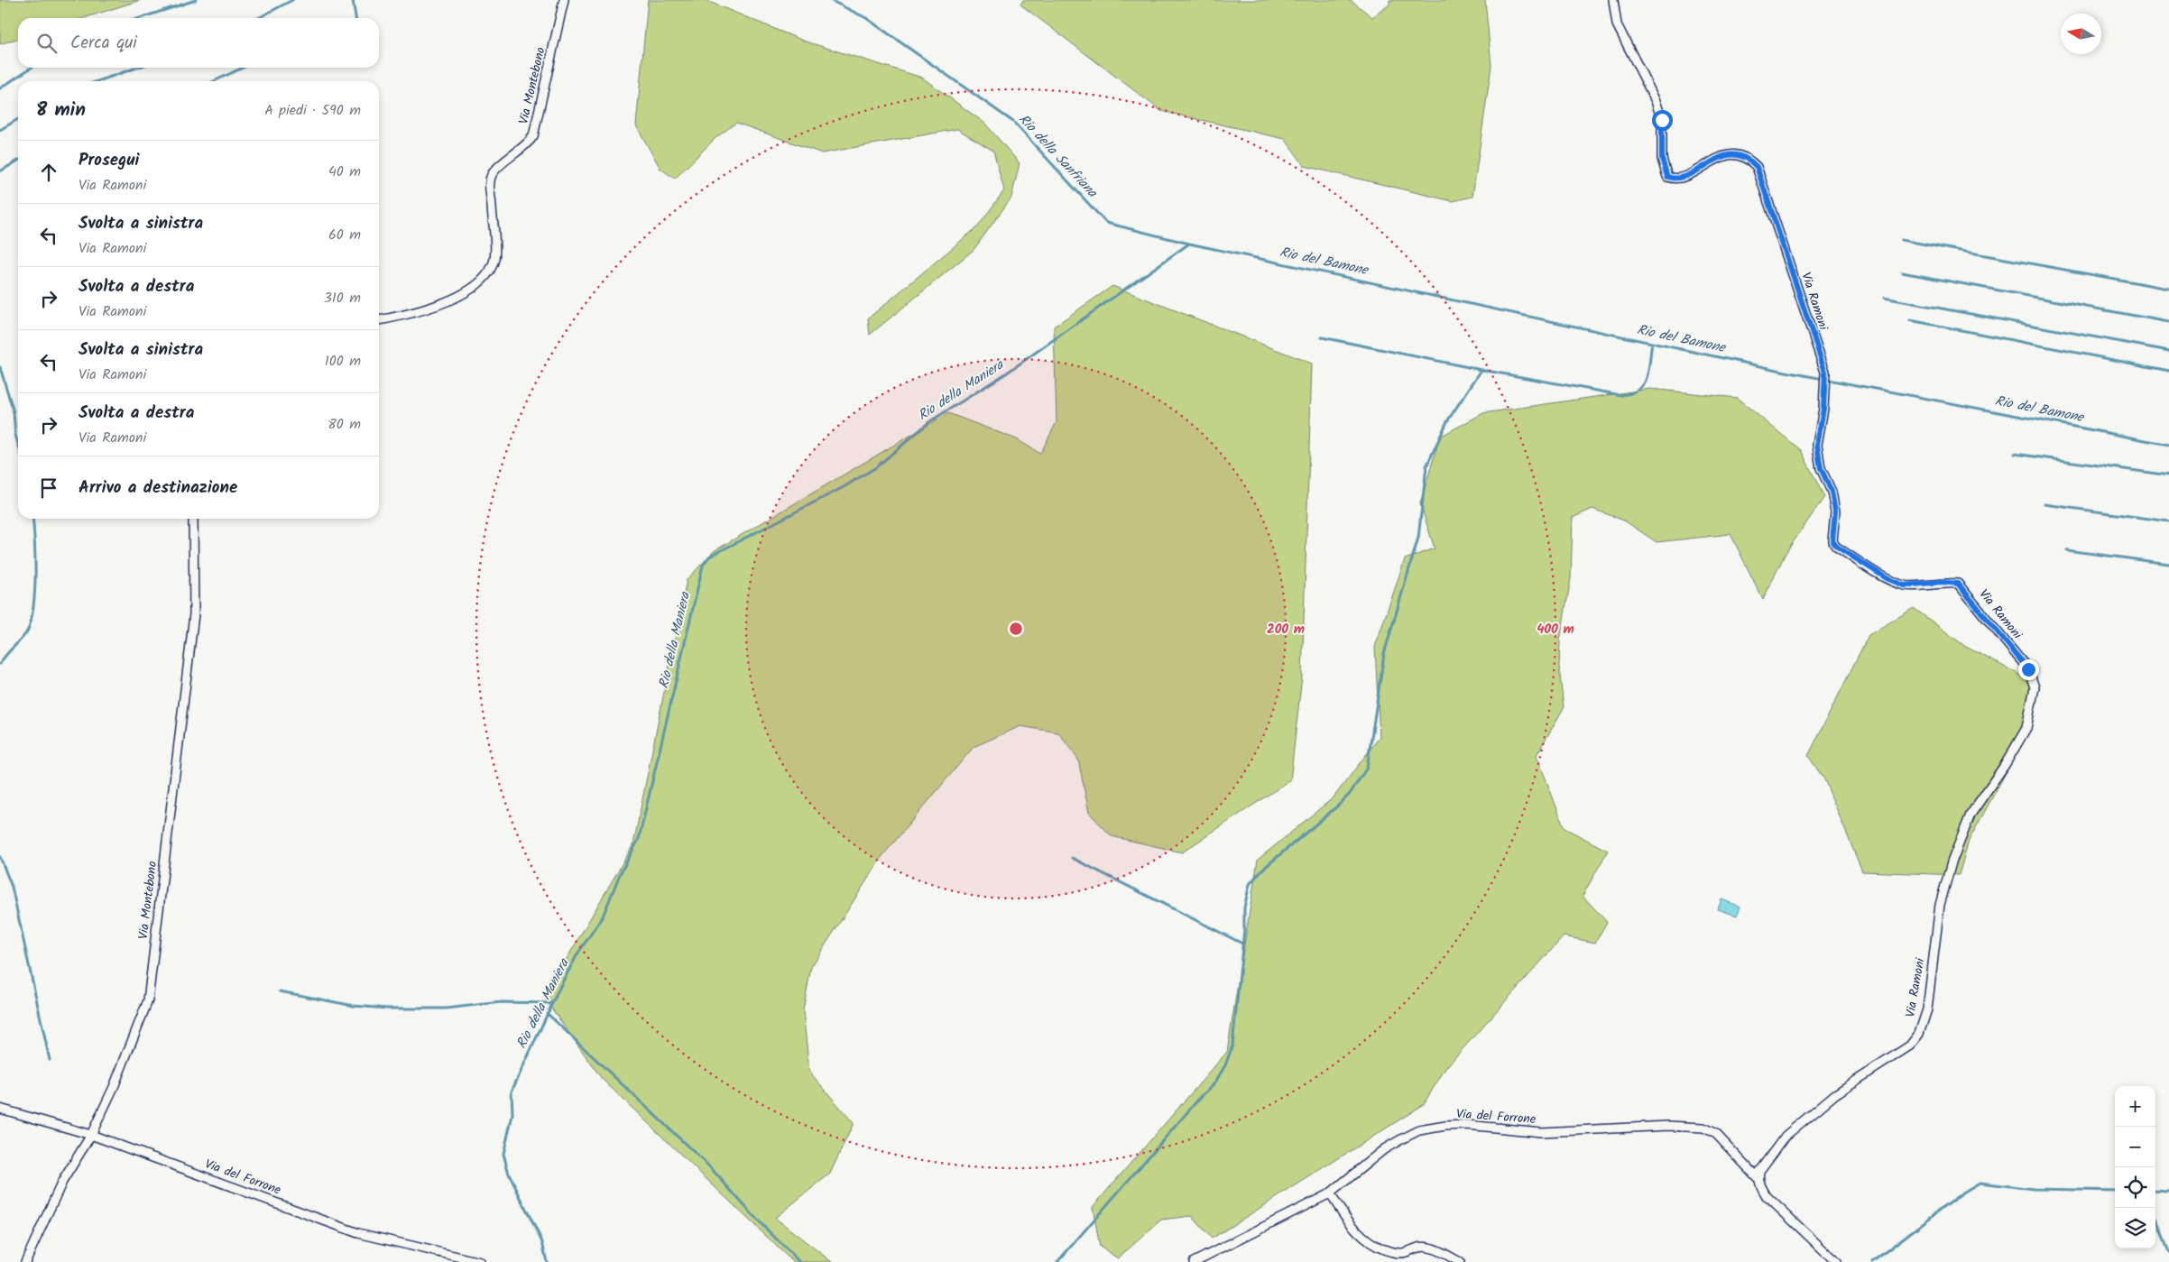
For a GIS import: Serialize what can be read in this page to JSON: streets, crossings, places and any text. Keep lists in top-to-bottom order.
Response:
{
  "streets": {
    "street": ["Via Montebono", "Via Ramoni", "Via del Forrone"]
  },
  "crossings": [
    ["Via Montebono", "Via del Forrone"],
    ["Via Ramoni", "Via del Forrone"]
  ],
  "water": ["Rio della Sanfriana", "Rio del Bamone", "Rio della Maniera"],
  "north": "left",
  "page": {
    "search": "Cerca qui",
    "heading": ["8 min", "A piedi · 590 m"],
    "list": [
      ["Prosegui", "Via Ramoni", "40 m"],
      ["Svolta a sinistra", "Via Ramoni", "60 m"],
      ["Svolta a destra", "Via Ramoni", "310 m"],
      ["Svolta a sinistra", "Via Ramoni", "100 m"],
      ["Svolta a destra", "Via Ramoni", "80 m"],
      "Arrivo a destinazione"
    ],
    "map_buttons": ["+", "−"]
  },
  "rings": ["200 m", "400 m"]
}
